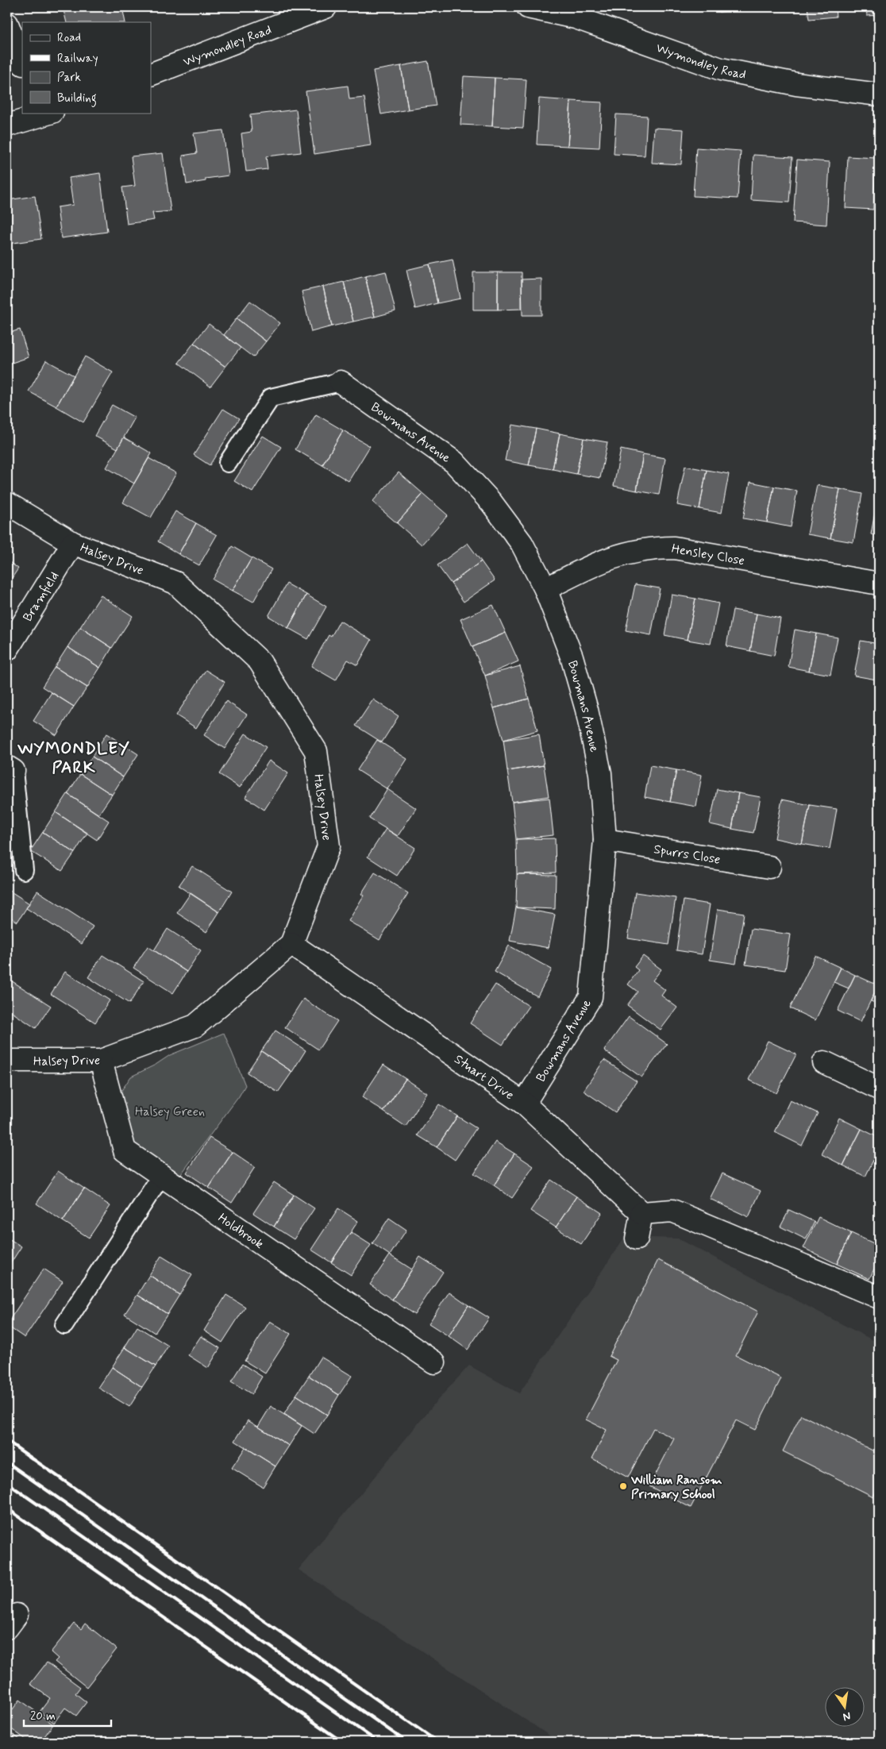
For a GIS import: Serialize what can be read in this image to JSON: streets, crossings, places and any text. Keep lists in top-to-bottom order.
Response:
{
  "streets": {
    "street": [
      "Wymondley Road",
      "Bowmans Avenue",
      "Hensley Close",
      "Halsey Drive",
      "Bramfield",
      "Spurrs Close",
      "Stuart Drive",
      "Holdbrook"
    ]
  },
  "crossings": [
    ["Bowmans Avenue", "Hensley Close"],
    ["Bowmans Avenue", "Spurrs Close"],
    ["Bowmans Avenue", "Stuart Drive"],
    ["Halsey Drive", "Bramfield"],
    ["Halsey Drive", "Stuart Drive"],
    ["Halsey Drive", "Holdbrook"]
  ],
  "districts": ["WYMONDLEY PARK"],
  "parks": ["Halsey Green"],
  "places": ["William Ransom Primary School"],
  "legend": [
    "Road",
    "Railway",
    "Park",
    "Building"
  ],
  "scale_bar": "20 m",
  "north": "bottom"
}
